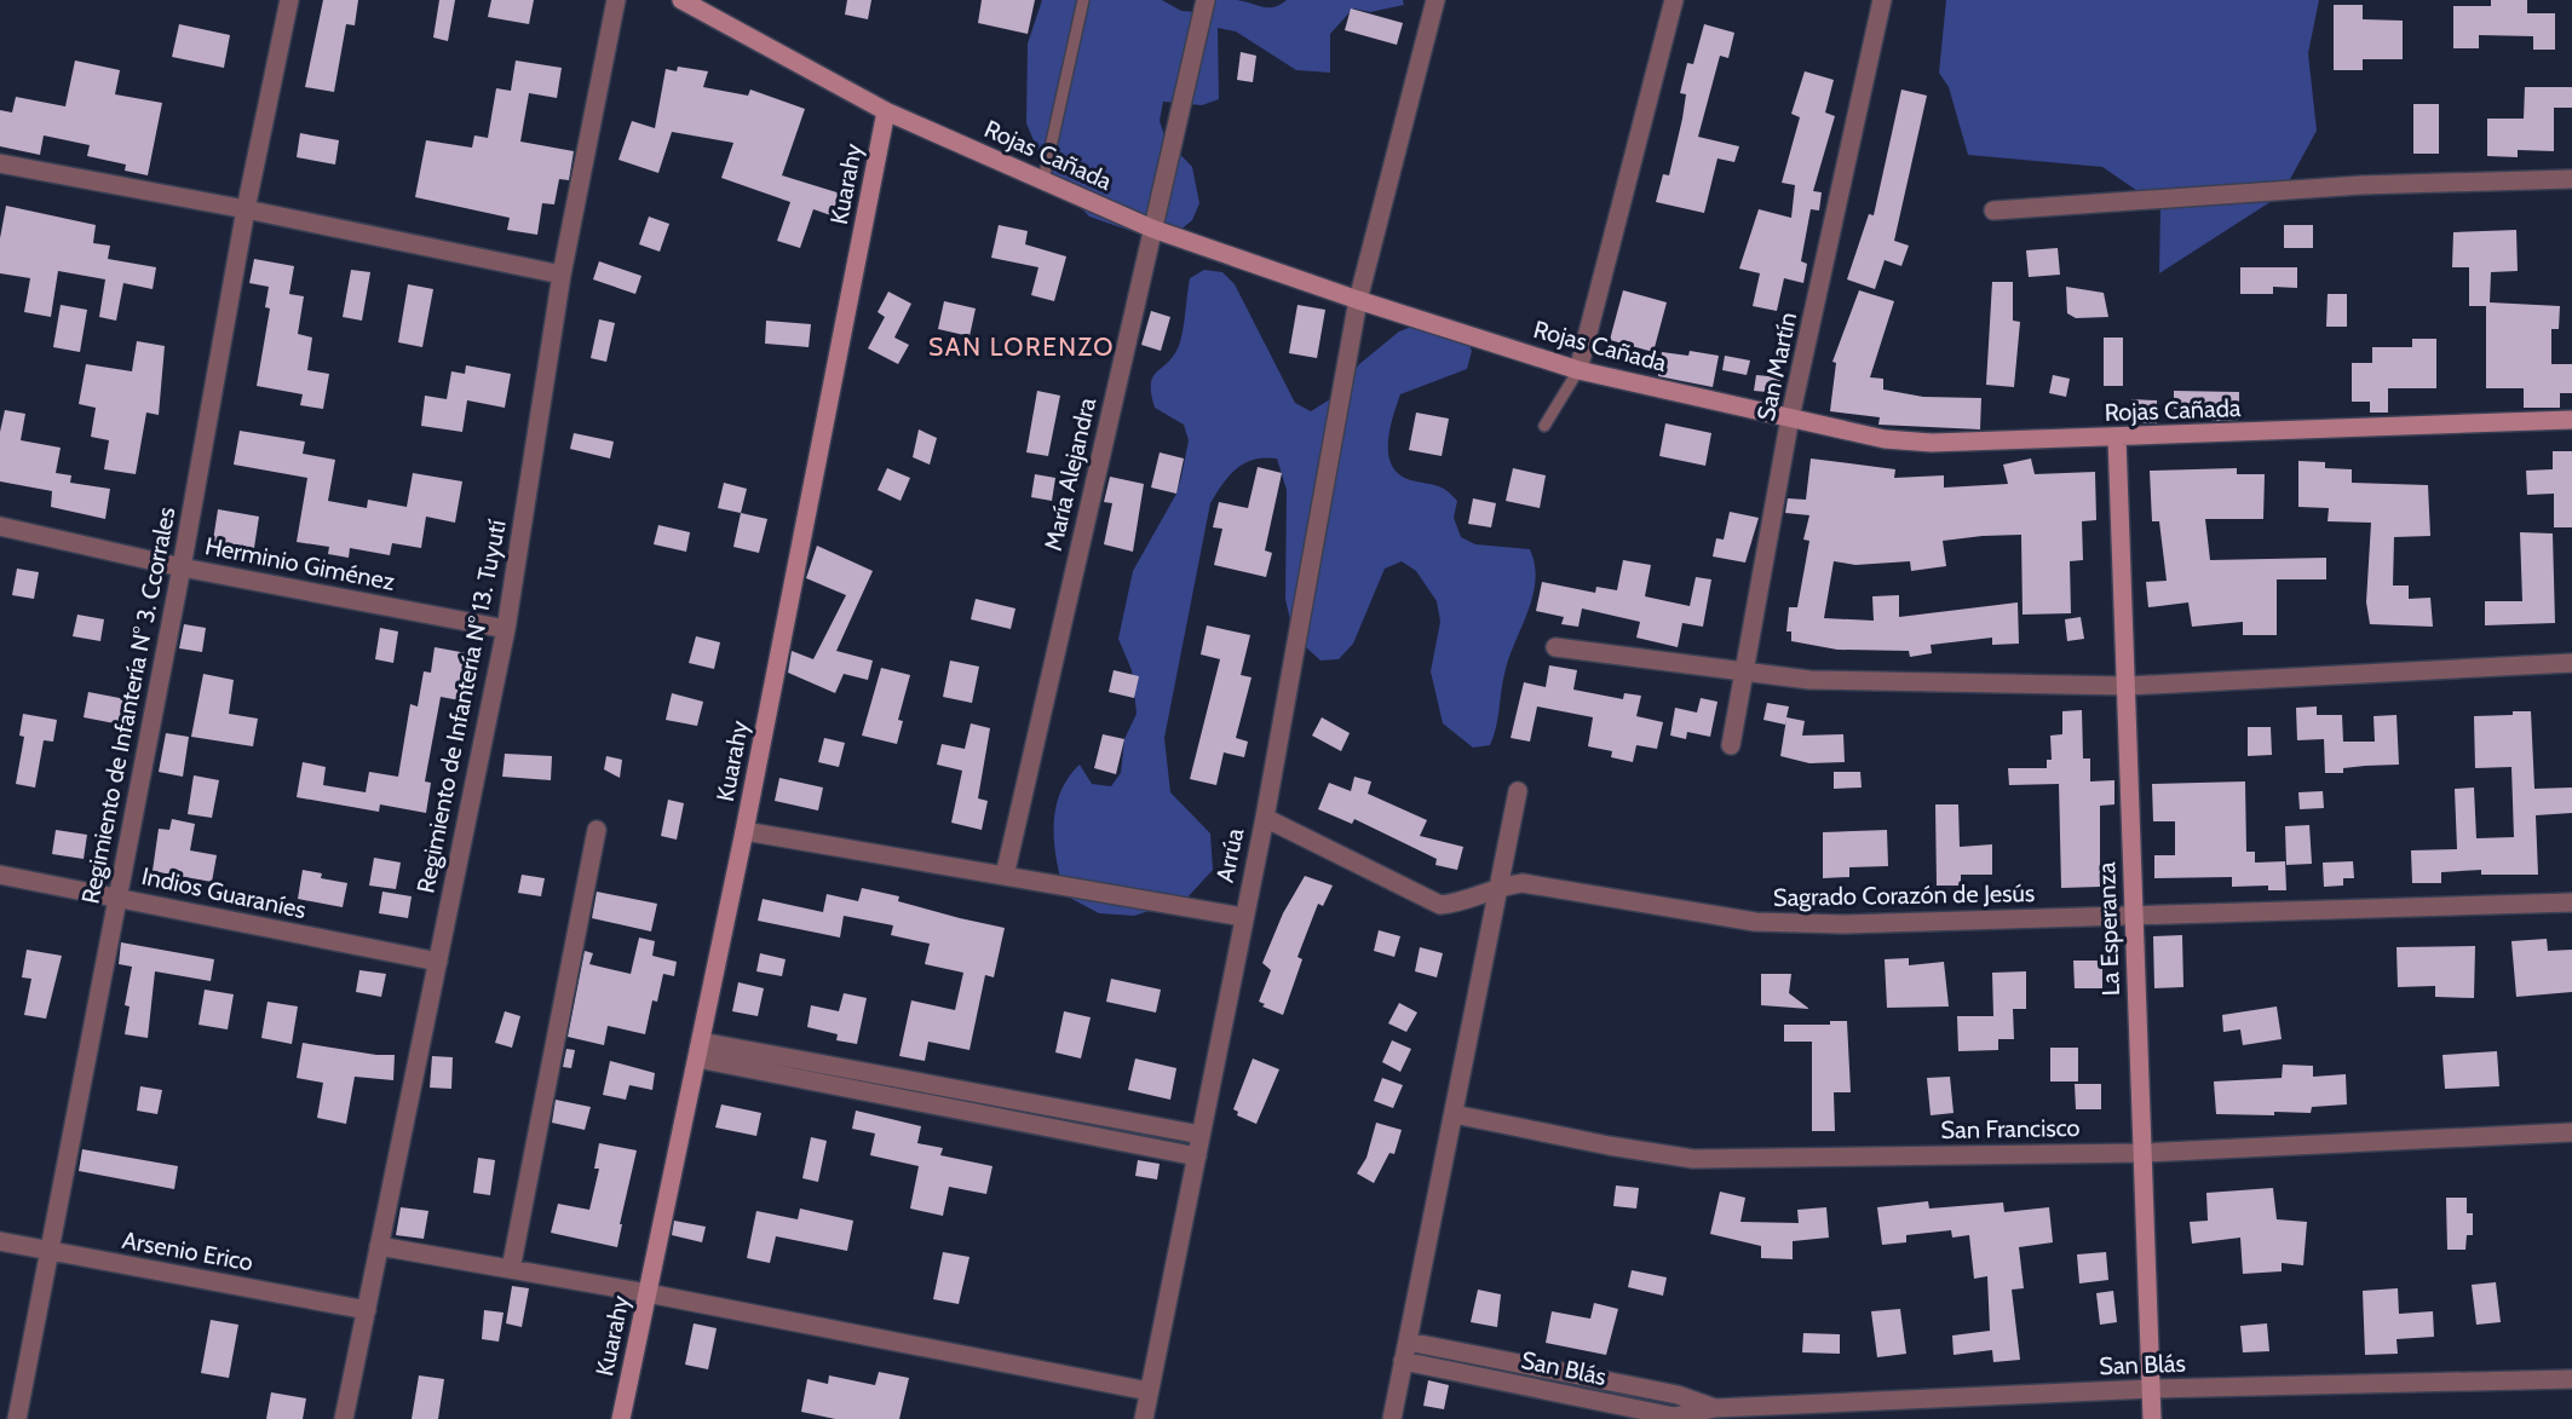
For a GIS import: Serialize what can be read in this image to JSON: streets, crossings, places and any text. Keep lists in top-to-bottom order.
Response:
{
  "streets": {
    "street": [
      "Rojas Cañada",
      "Kuarahy",
      "San Martín",
      "María Alejandra",
      "Herminio Giménez",
      "Regimiento de Infantería N° 3. Ccorrales",
      "Regimiento de Infantería N° 13. Tuyutí",
      "Arrúa",
      "Indios Guaraníes",
      "Sagrado Corazón de Jesús",
      "La Esperanza",
      "San Francisco",
      "Arsenio Erico",
      "San Blás"
    ]
  },
  "crossings": [
    ["Rojas Cañada", "Kuarahy"],
    ["Rojas Cañada", "San Martín"],
    ["Rojas Cañada", "María Alejandra"],
    ["Rojas Cañada", "Arrúa"],
    ["Rojas Cañada", "La Esperanza"],
    ["Herminio Giménez", "Regimiento de Infantería N° 3. Ccorrales"],
    ["Herminio Giménez", "Regimiento de Infantería N° 13. Tuyutí"],
    ["Regimiento de Infantería N° 3. Ccorrales", "Indios Guaraníes"],
    ["Regimiento de Infantería N° 3. Ccorrales", "Arsenio Erico"],
    ["Regimiento de Infantería N° 13. Tuyutí", "Indios Guaraníes"],
    ["Regimiento de Infantería N° 13. Tuyutí", "Arsenio Erico"],
    ["Arrúa", "Sagrado Corazón de Jesús"],
    ["Sagrado Corazón de Jesús", "La Esperanza"],
    ["La Esperanza", "San Francisco"],
    ["La Esperanza", "San Blás"]
  ],
  "districts": ["SAN LORENZO"]
}
